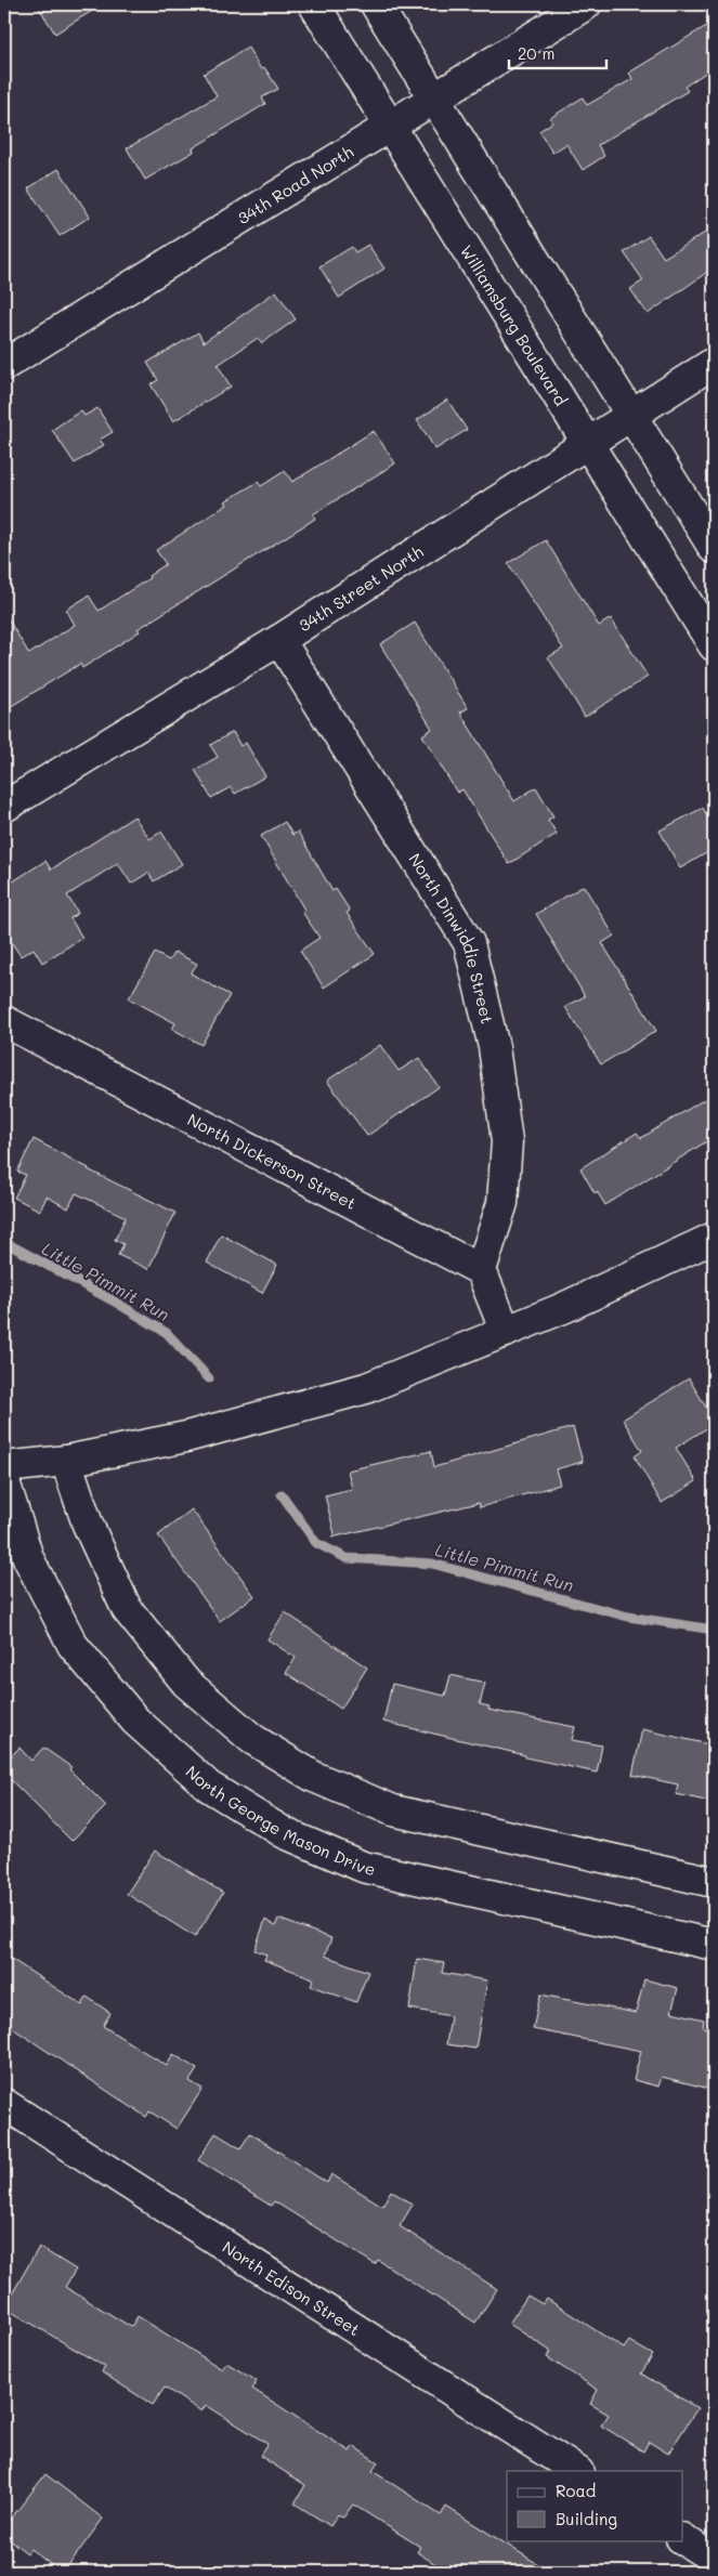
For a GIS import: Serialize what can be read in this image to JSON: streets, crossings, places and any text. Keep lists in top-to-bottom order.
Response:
{
  "streets": {
    "street": [
      "34th Road North",
      "Williamsburg Boulevard",
      "34th Street North",
      "North Dinwiddie Street",
      "North Dickerson Street",
      "North George Mason Drive",
      "North Edison Street"
    ]
  },
  "crossings": [
    ["34th Road North", "Williamsburg Boulevard"],
    ["Williamsburg Boulevard", "34th Street North"],
    ["34th Street North", "North Dinwiddie Street"],
    ["North Dinwiddie Street", "North Dickerson Street"]
  ],
  "water": ["Little Pimmit Run"],
  "legend": ["Road", "Building"],
  "scale_bar": "20 m"
}
